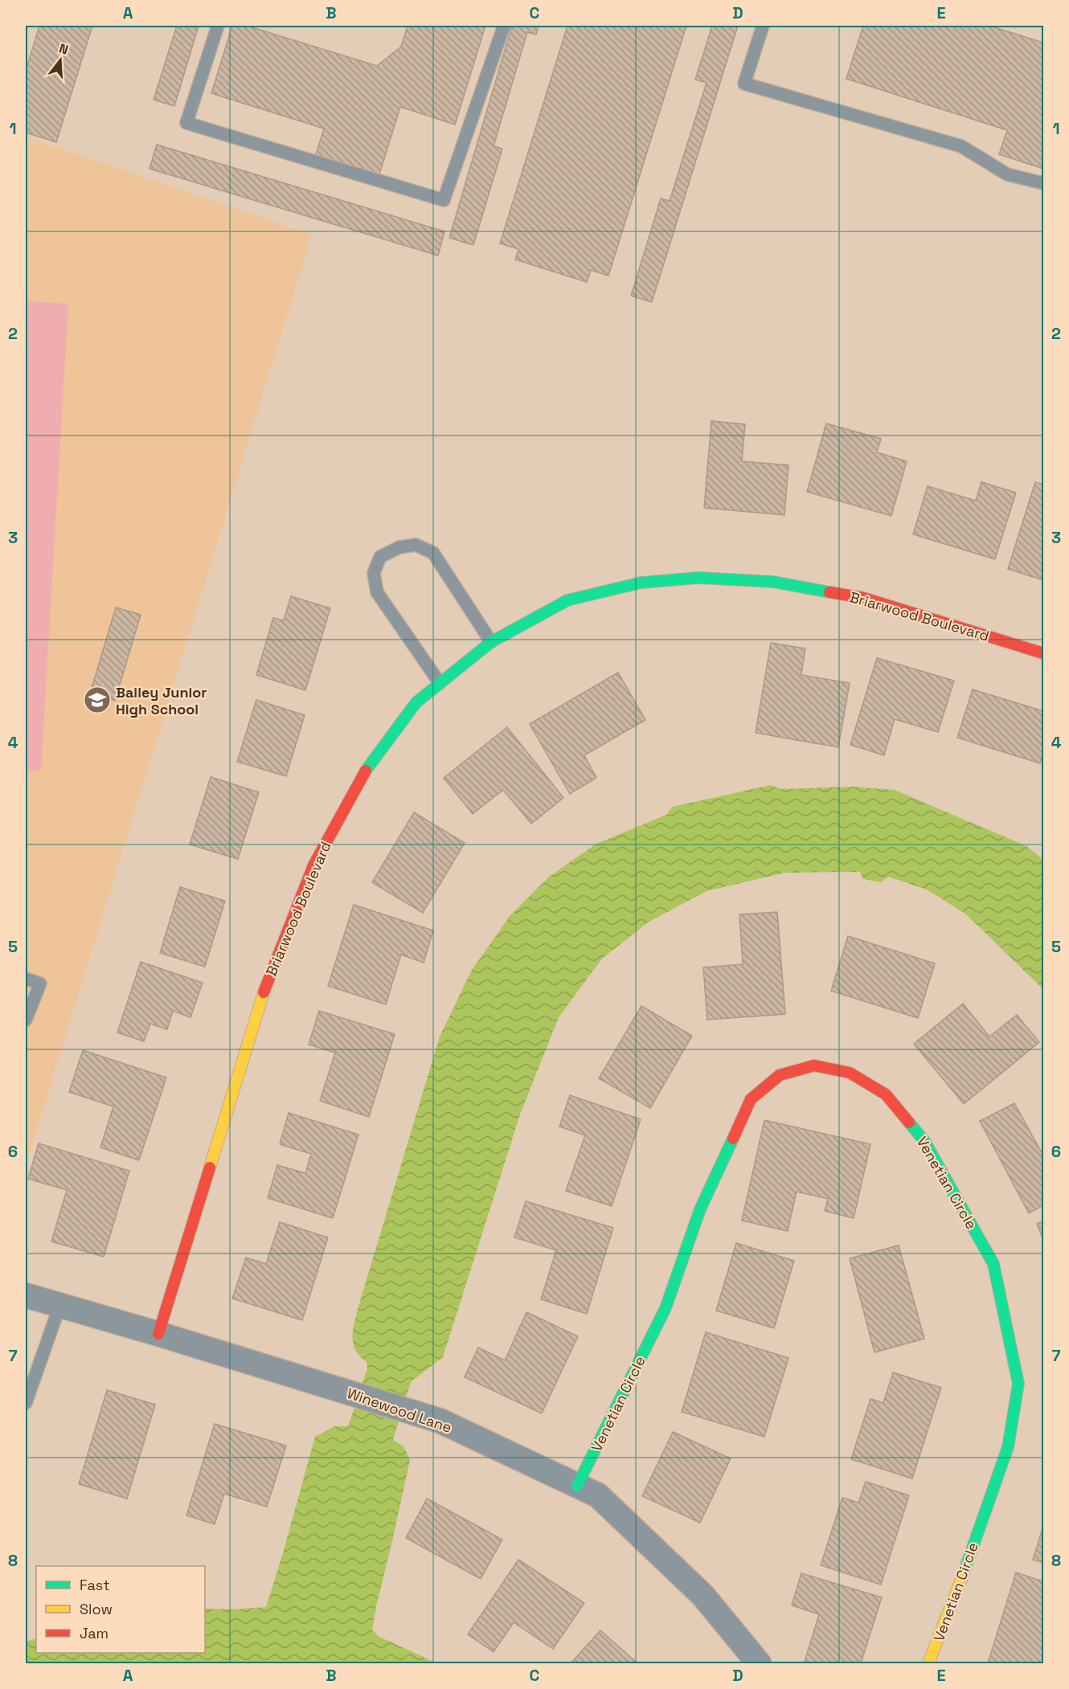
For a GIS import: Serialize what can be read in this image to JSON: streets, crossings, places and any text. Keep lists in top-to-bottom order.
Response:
{
  "streets": {
    "street": ["Briarwood Boulevard", "Venetian Circle", "Winewood Lane"]
  },
  "crossings": [
    ["Briarwood Boulevard", "Winewood Lane"],
    ["Venetian Circle", "Winewood Lane"]
  ],
  "places": {
    "school or university": ["Bailey Junior High School"]
  },
  "legend": ["Fast", "Slow", "Jam"],
  "north": "top",
  "grid": {
    "columns": [
      "A",
      "B",
      "C",
      "D",
      "E"
    ],
    "rows": [
      "1",
      "2",
      "3",
      "4",
      "5",
      "6",
      "7",
      "8"
    ]
  }
}
